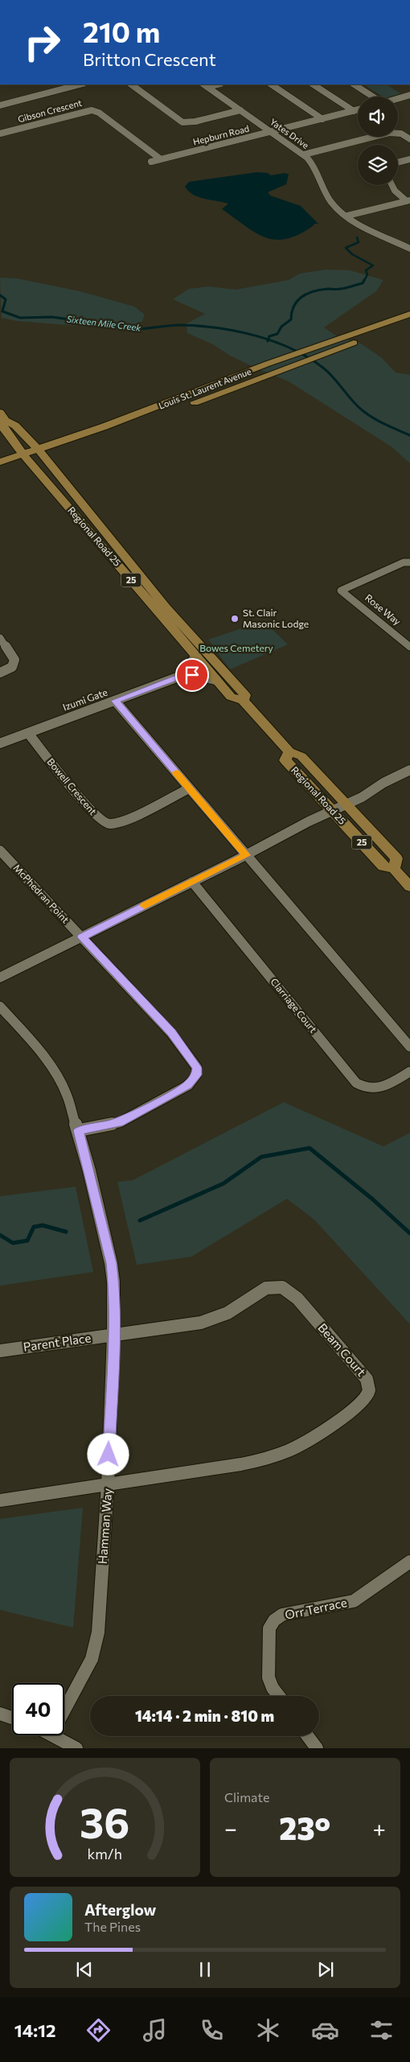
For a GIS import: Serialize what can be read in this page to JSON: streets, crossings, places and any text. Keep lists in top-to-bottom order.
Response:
{
  "streets": {
    "main road": ["Louis St. Laurent Avenue", "Regional Road 25", "25"],
    "street": [
      "Gibson Crescent",
      "Yates Drive",
      "Hepburn Road",
      "Rose Way",
      "Izumi Gate",
      "Bowell Crescent",
      "McPhedran Point",
      "Clarriage Court",
      "Parent Place",
      "Beam Court",
      "Hamman Way",
      "Orr Terrace"
    ]
  },
  "crossings": [
    ["Gibson Crescent", "Hepburn Road"],
    ["Yates Drive", "Hepburn Road"],
    ["Louis St. Laurent Avenue", "Regional Road 25"],
    ["Regional Road 25", "Izumi Gate"],
    ["Izumi Gate", "Bowell Crescent"],
    ["McPhedran Point", "Hamman Way"],
    ["Parent Place", "Beam Court"],
    ["Parent Place", "Hamman Way"],
    ["Beam Court", "Hamman Way"]
  ],
  "water": ["Sixteen Mile Creek"],
  "parks": ["Bowes Cemetery"],
  "places": ["St. Clair Masonic Lodge"],
  "page": {
    "turn": ["210 m", "Britton Crescent"],
    "limit": "40",
    "trip": "14:14 · 2 min · 810 m",
    "tile": "Climate",
    "heat": ["−", "23°", "+"],
    "song": ["Afterglow", "The Pines"],
    "tabs": "14:12",
    "gauge": ["36", "km/h"]
  }
}
